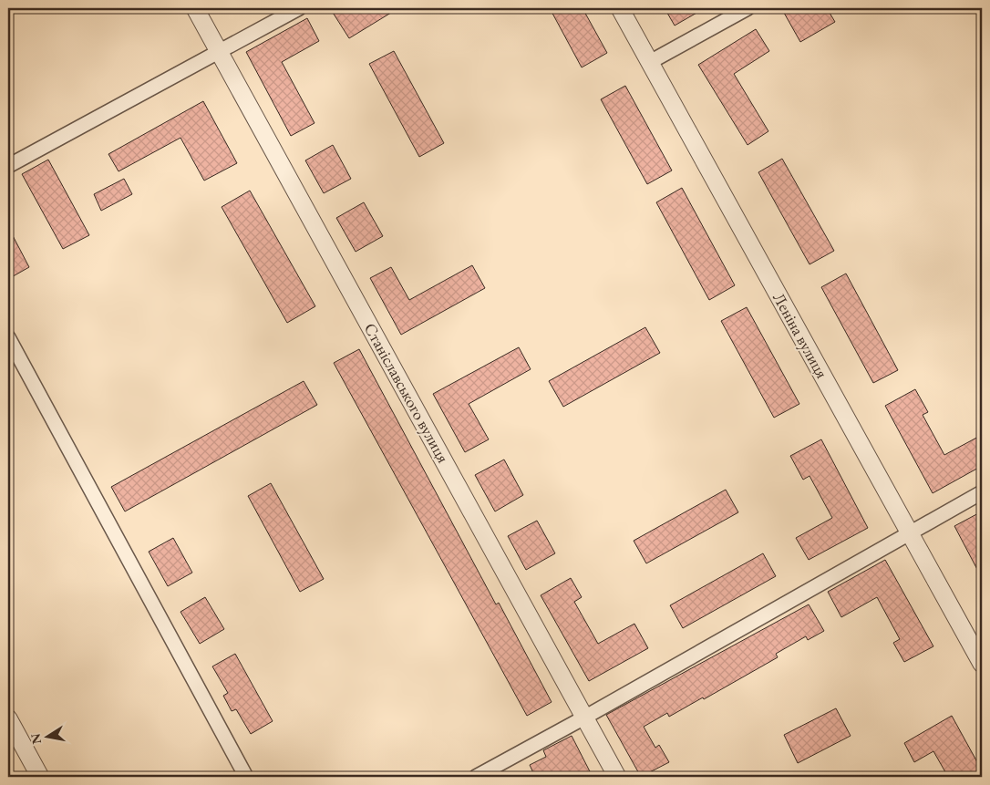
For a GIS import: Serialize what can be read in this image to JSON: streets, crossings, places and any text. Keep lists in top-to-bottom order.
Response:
{
  "streets": {
    "street": ["Леніна вулиця", "Станіславського вулиця"]
  },
  "north": "left"
}
